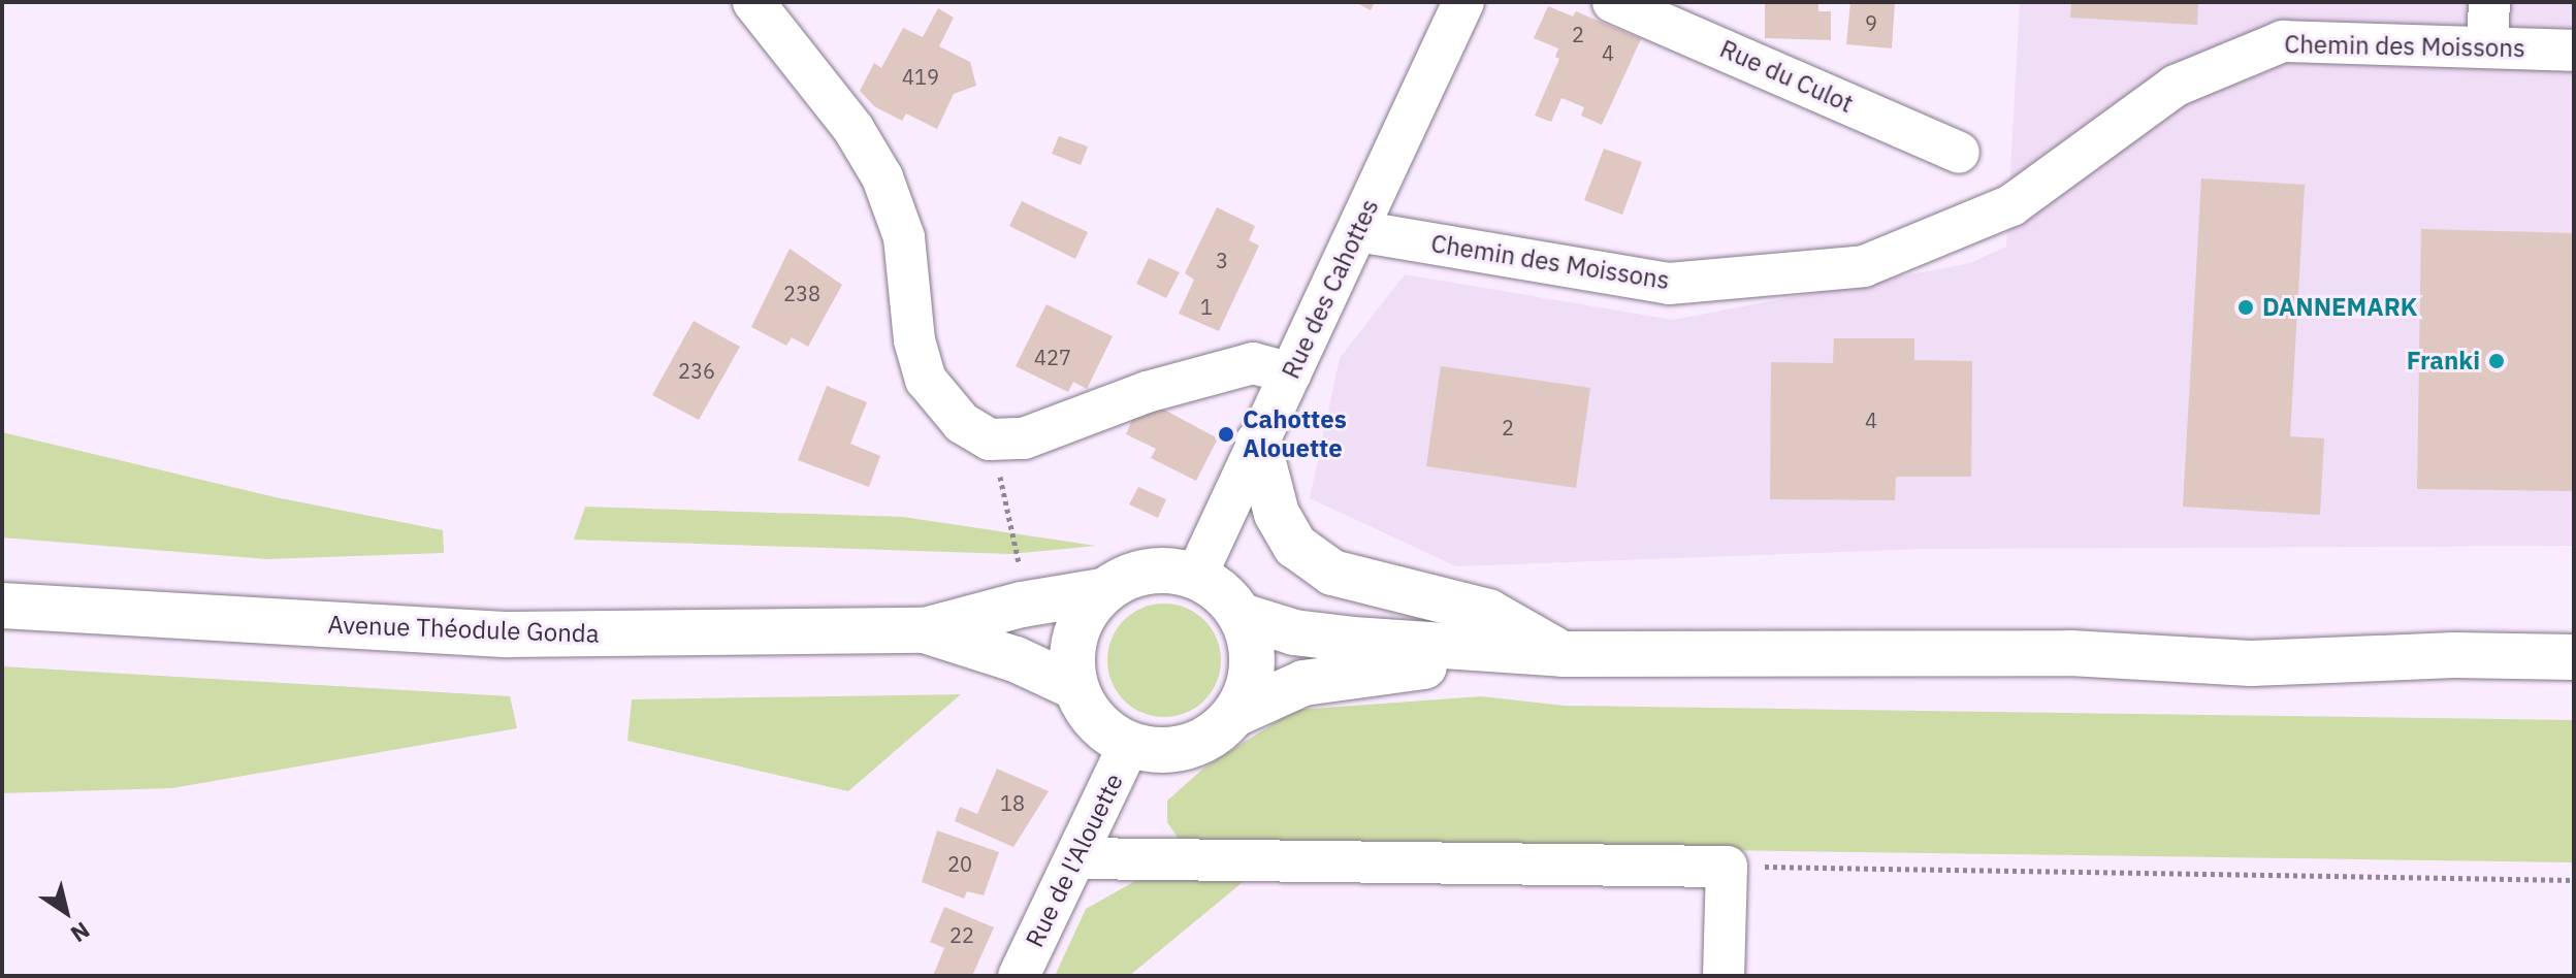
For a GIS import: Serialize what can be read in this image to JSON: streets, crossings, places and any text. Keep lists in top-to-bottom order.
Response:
{
  "streets": {
    "main road": ["Avenue Théodule Gonda"],
    "street": [
      "Chemin des Moissons",
      "Rue du Culot",
      "Rue des Cahottes",
      "Rue de l'Alouette"
    ]
  },
  "crossings": [
    ["Chemin des Moissons", "Rue des Cahottes"],
    ["Rue des Cahottes", "Avenue Théodule Gonda"],
    ["Rue des Cahottes", "Rue de l'Alouette"],
    ["Avenue Théodule Gonda", "Rue de l'Alouette"]
  ],
  "places": ["DANNEMARK", "Franki", "Cahottes Alouette"],
  "house_numbers": [
    "9",
    "2",
    "4",
    "419",
    "3",
    "238",
    "1",
    "427",
    "236",
    "4",
    "2",
    "18",
    "20",
    "22"
  ],
  "north": "bottom right"
}
